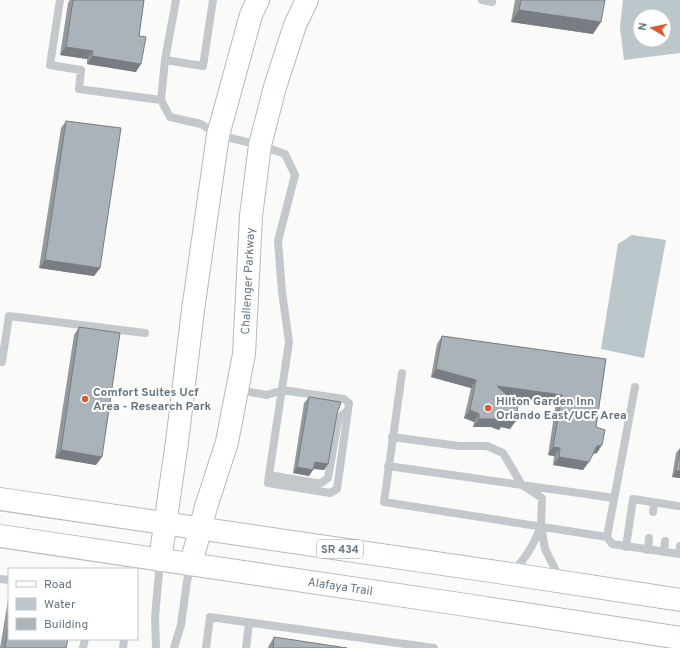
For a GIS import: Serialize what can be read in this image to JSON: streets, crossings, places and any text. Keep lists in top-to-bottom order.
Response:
{
  "streets": {
    "main road": ["Challenger Parkway", "SR 434", "Alafaya Trail"]
  },
  "crossings": [
    ["Challenger Parkway", "SR 434"],
    ["Challenger Parkway", "Alafaya Trail"]
  ],
  "places": ["Comfort Suites Ucf Area - Research Park", "Hilton Garden Inn Orlando East/UCF Area"],
  "legend": ["Road", "Water", "Building"],
  "north": "left"
}
